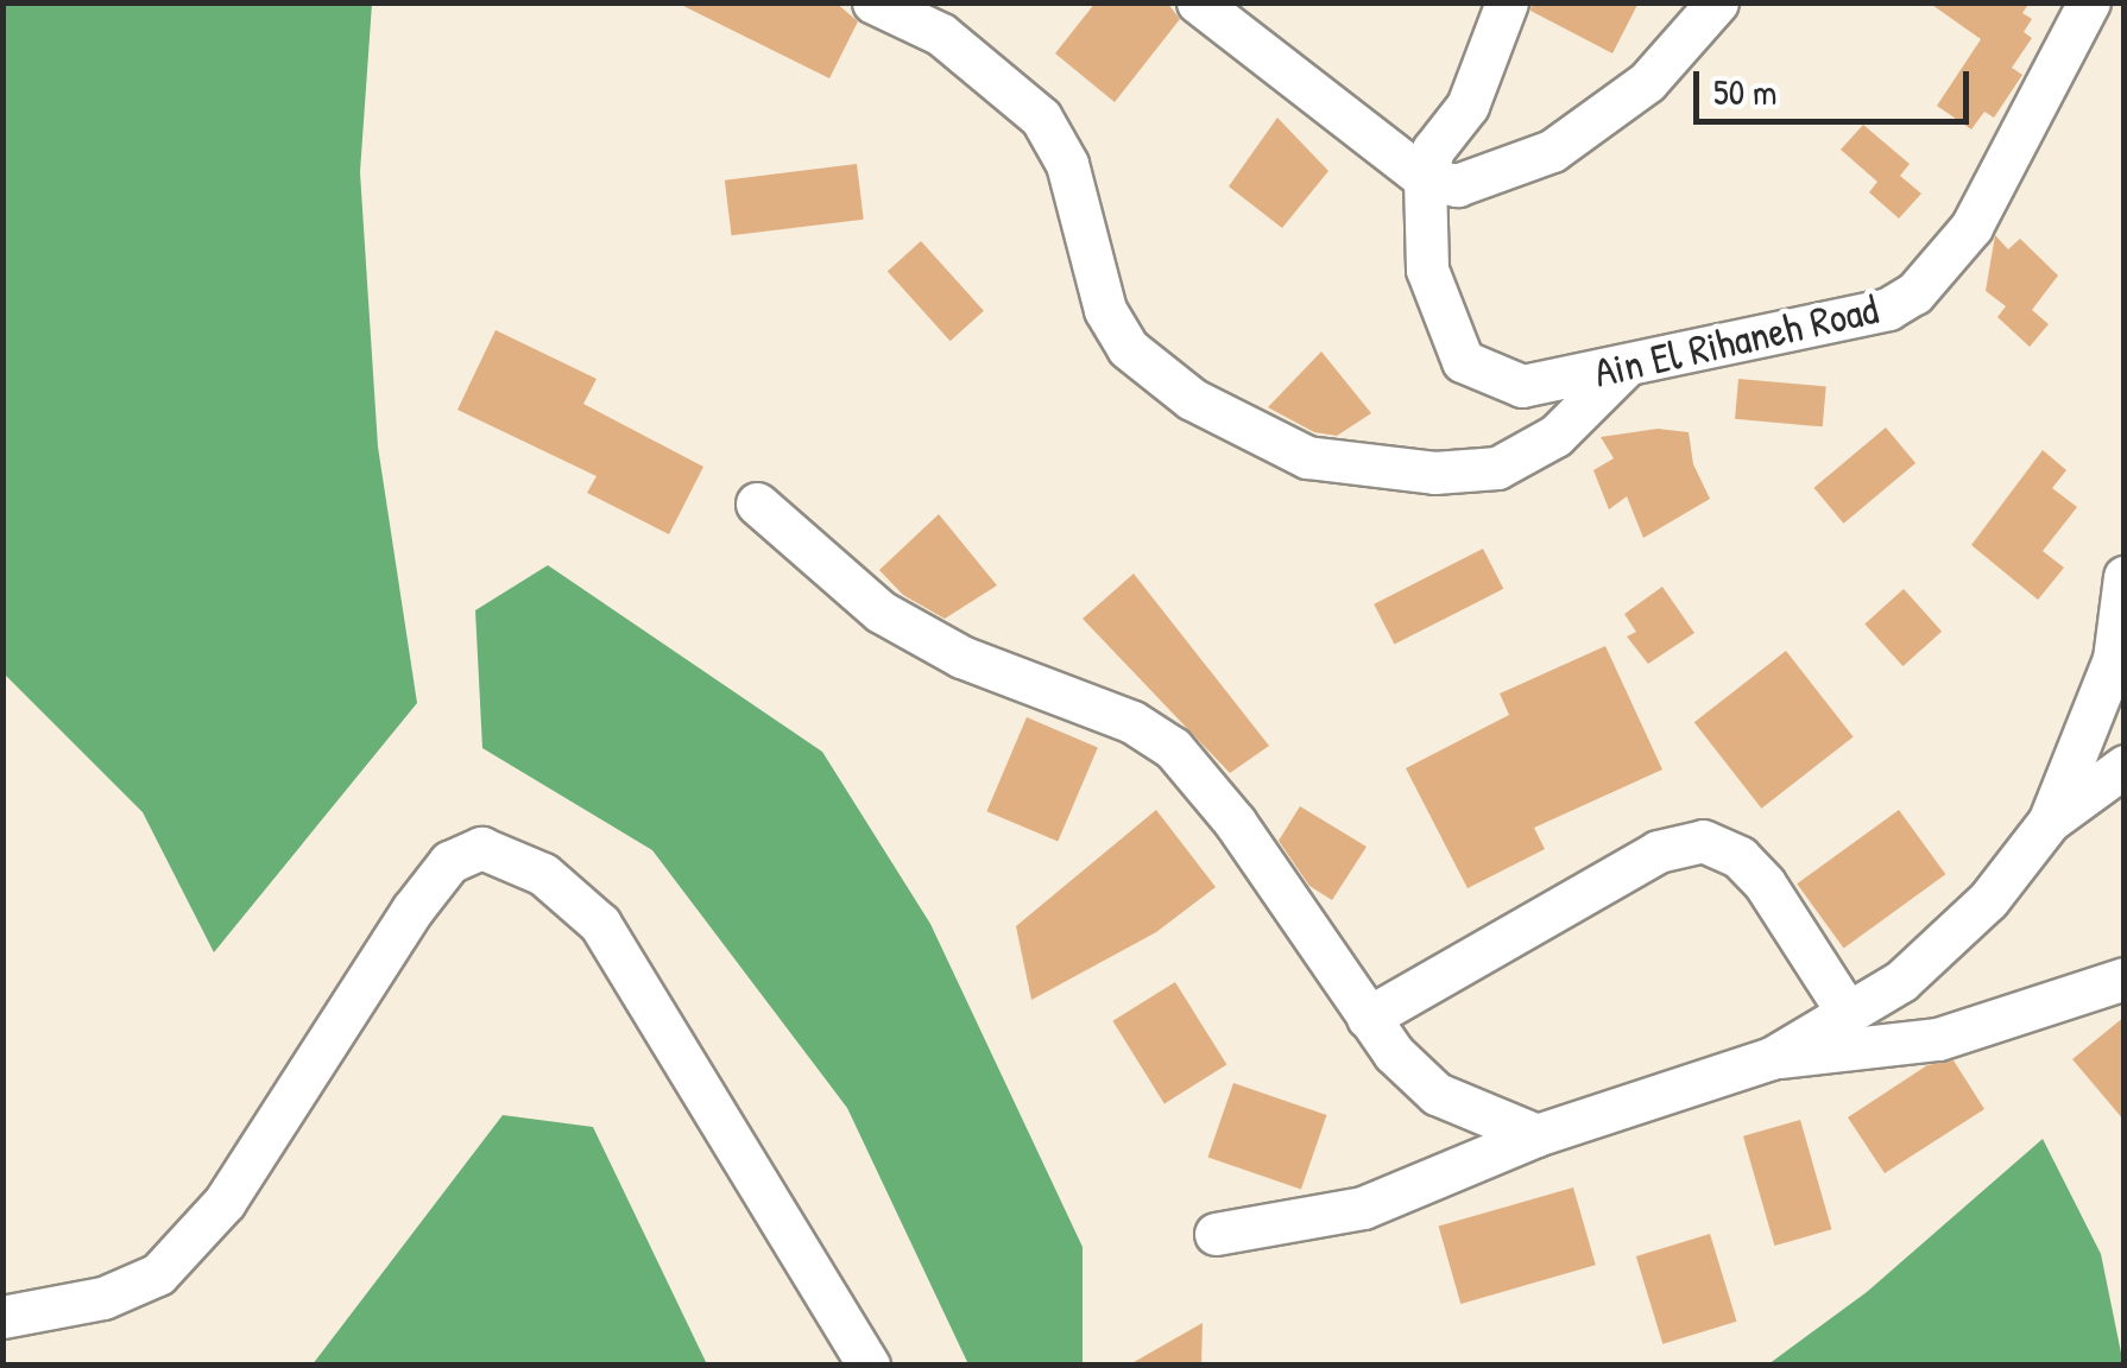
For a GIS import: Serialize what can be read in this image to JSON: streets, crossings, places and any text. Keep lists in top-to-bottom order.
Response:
{
  "streets": {
    "street": ["Ain El Rihaneh Road"]
  },
  "scale_bar": "50 m"
}
